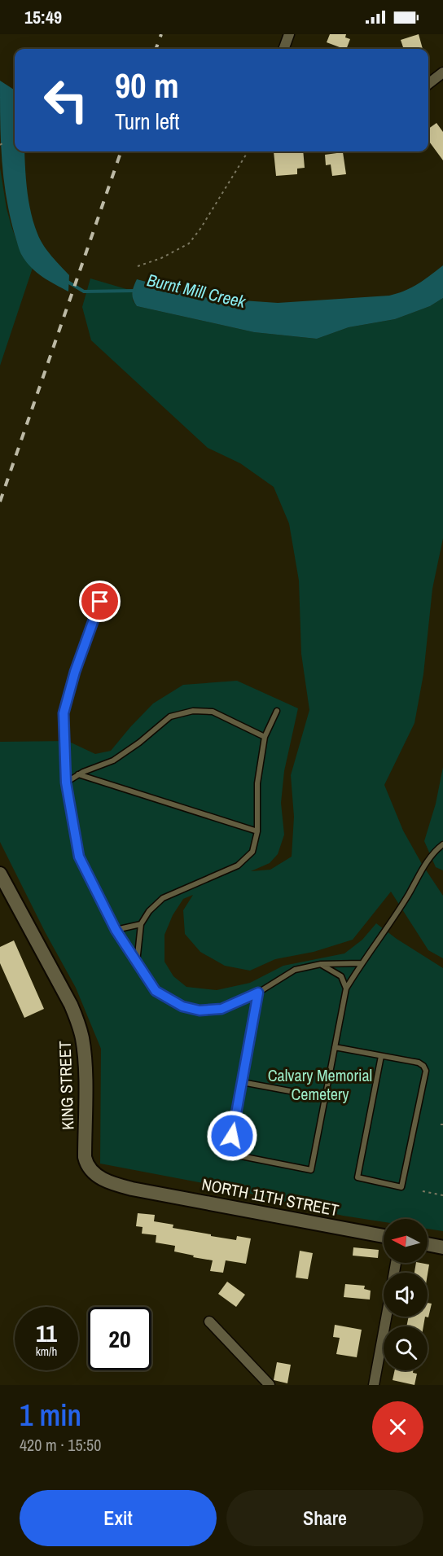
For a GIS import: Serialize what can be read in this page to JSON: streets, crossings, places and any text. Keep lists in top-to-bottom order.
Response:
{
  "streets": {
    "street": ["KING STREET", "NORTH 11TH STREET"]
  },
  "crossings": [
    ["KING STREET", "NORTH 11TH STREET"]
  ],
  "water": ["Burnt Mill Creek"],
  "parks": ["Calvary Memorial Cemetery"],
  "north": "left",
  "page": {
    "status": "15:49",
    "turn": ["90 m", "Turn left"],
    "speed": "11 km/h",
    "limit": "20",
    "heading": ["1 min", "420 m · 15:50"],
    "buttons": ["Exit", "Share"]
  }
}
